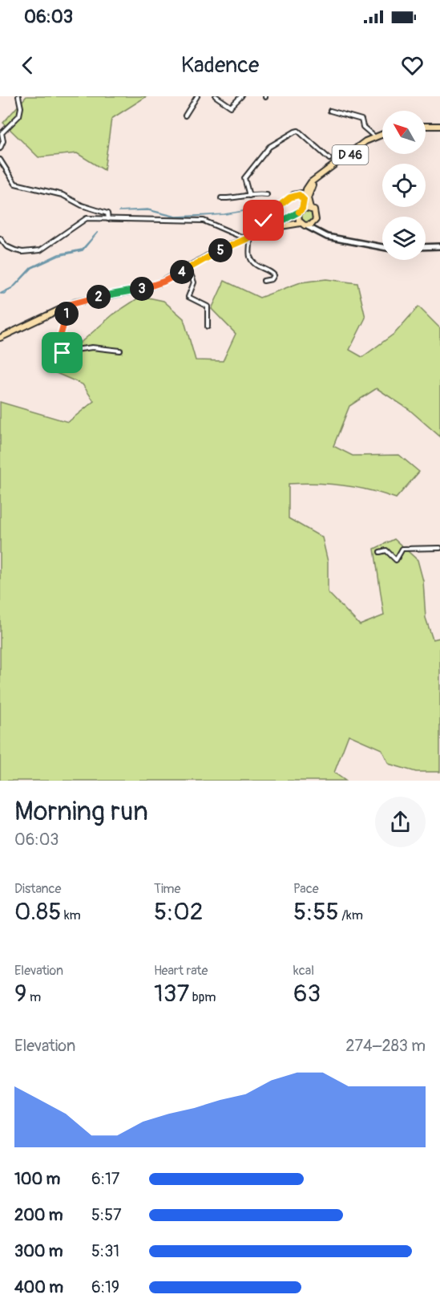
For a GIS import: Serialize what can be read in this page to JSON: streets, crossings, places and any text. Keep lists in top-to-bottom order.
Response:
{
  "streets": {
    "main road": ["D 46"]
  },
  "north": "top left",
  "page": {
    "status": "06:03",
    "header": "Kadence",
    "pins": [
      "5",
      "4",
      "3",
      "2",
      "1"
    ],
    "heading": ["Morning run", "06:03"],
    "stats": [
      ["Distance", "0.85 km"],
      ["Time", "5:02"],
      ["Pace", "5:55 /km"],
      ["Elevation", "9 m"],
      ["Heart rate", "137 bpm"],
      ["kcal", "63"]
    ],
    "chart": ["Elevation", "274–283 m"],
    "list": [
      {
        "name": "100 m",
        "note": "6:17"
      },
      {
        "name": "200 m",
        "note": "5:57"
      },
      {
        "name": "300 m",
        "note": "5:31"
      },
      {
        "name": "400 m",
        "note": "6:19"
      }
    ]
  }
}
